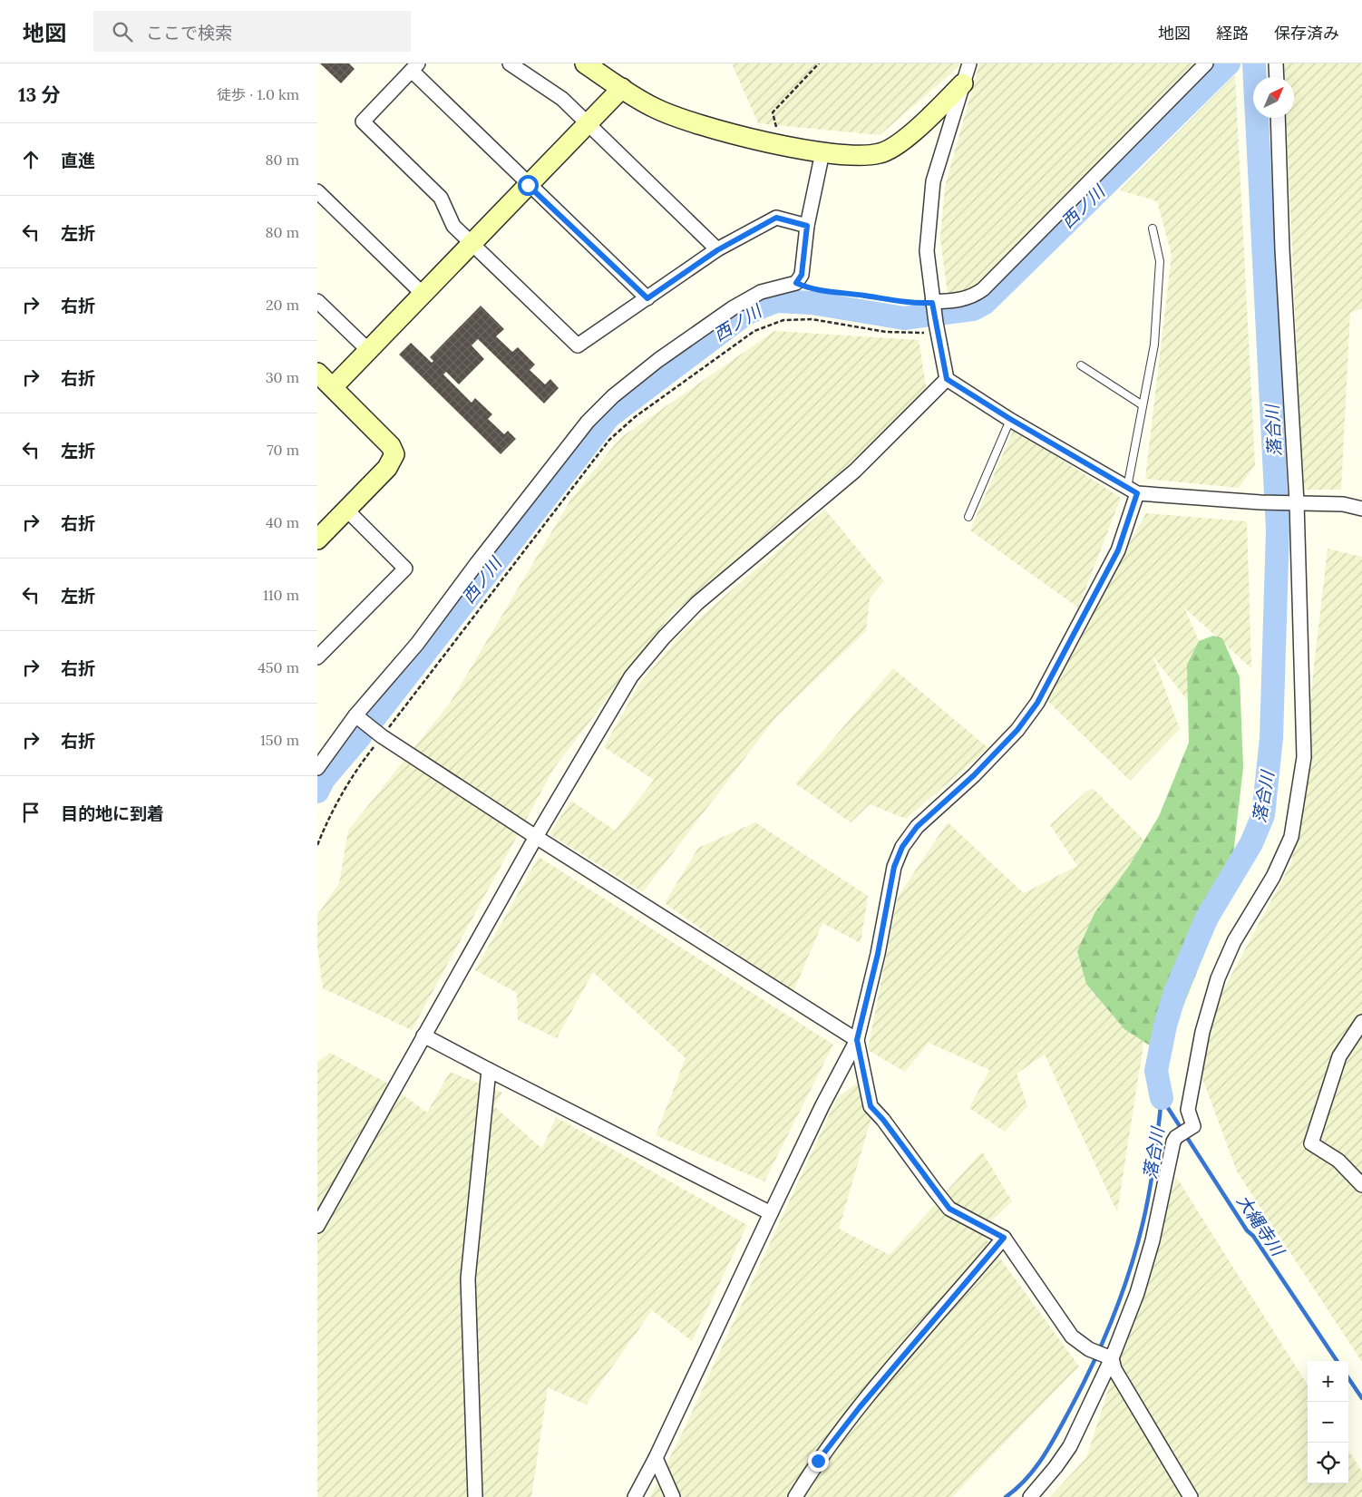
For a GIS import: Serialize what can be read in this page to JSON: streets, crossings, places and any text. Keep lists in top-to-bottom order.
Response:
{
  "water": ["西ノ川", "落合川", "大縄寺川"],
  "north": "top right",
  "page": {
    "header": "地図",
    "search": "ここで検索",
    "nav": ["地図", "経路", "保存済み"],
    "heading": ["13 分", "徒歩 · 1.0 km"],
    "list": [
      ["直進", "80 m"],
      ["左折", "80 m"],
      ["右折", "20 m"],
      ["右折", "30 m"],
      ["左折", "70 m"],
      ["右折", "40 m"],
      ["左折", "110 m"],
      ["右折", "450 m"],
      ["右折", "150 m"],
      "目的地に到着"
    ],
    "map_buttons": ["+", "−"]
  }
}
